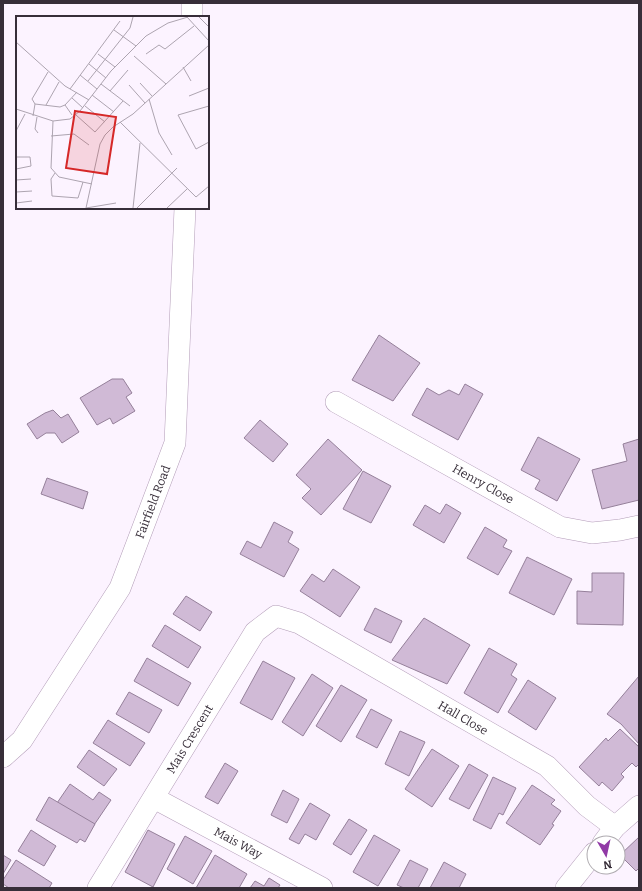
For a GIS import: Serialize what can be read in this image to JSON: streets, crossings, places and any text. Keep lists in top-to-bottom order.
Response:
{
  "streets": {
    "street": [
      "Henry Close",
      "Fairfield Road",
      "Hall Close",
      "Mais Crescent",
      "Mais Way"
    ]
  },
  "crossings": [
    ["Hall Close", "Mais Crescent"],
    ["Mais Crescent", "Mais Way"]
  ],
  "north": "bottom"
}
